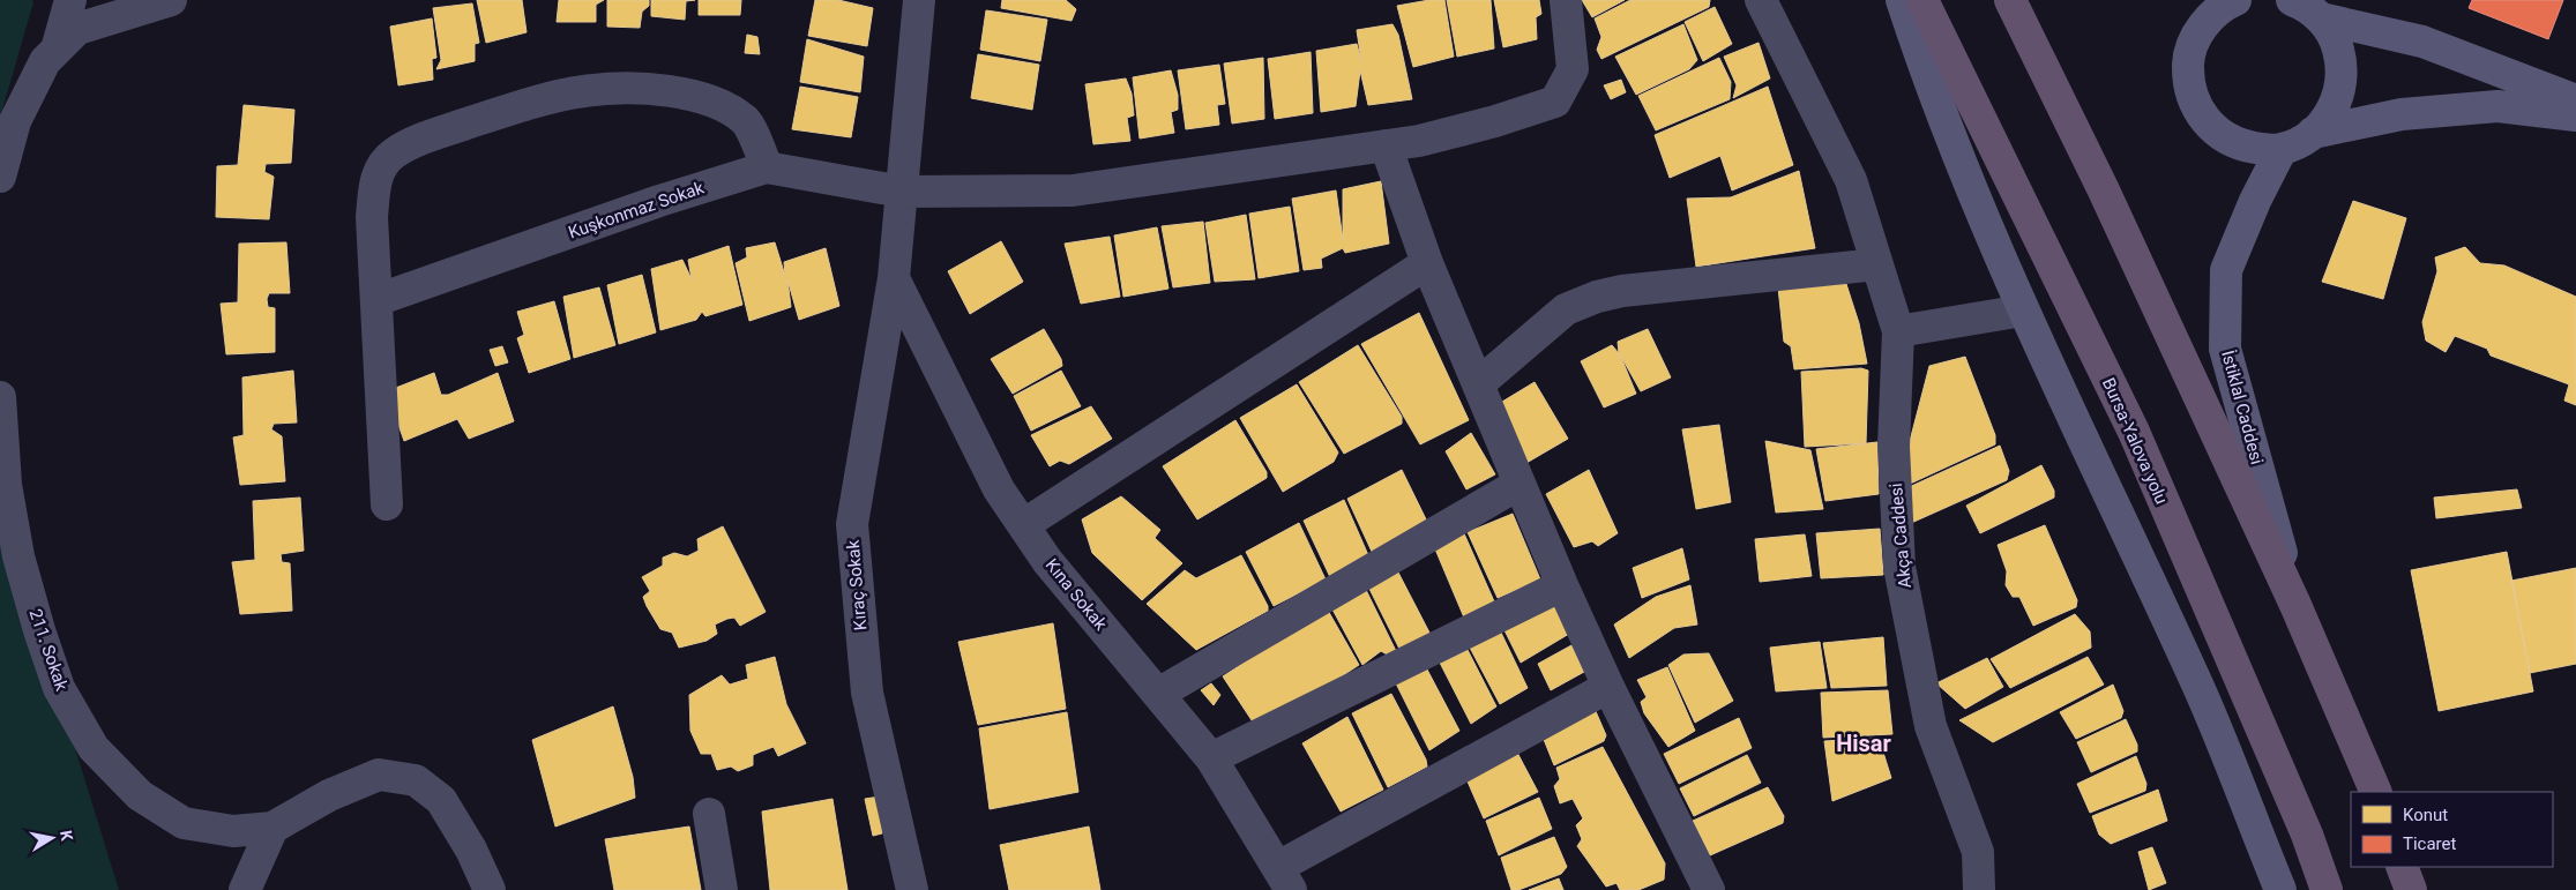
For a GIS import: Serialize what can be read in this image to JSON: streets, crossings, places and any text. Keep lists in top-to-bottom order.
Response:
{
  "streets": {
    "highway": ["Bursa-Yalova yolu"],
    "main road": ["İstiklal Caddesi"],
    "street": [
      "Kuşkonmaz Sokak",
      "Akça Caddesi",
      "Kıraç Sokak",
      "Kına Sokak",
      "211. Sokak"
    ]
  },
  "crossings": [
    ["Kuşkonmaz Sokak", "Kıraç Sokak"],
    ["Kıraç Sokak", "Kına Sokak"]
  ],
  "districts": ["Hisar"],
  "legend": ["Konut", "Ticaret"],
  "north": "right"
}
